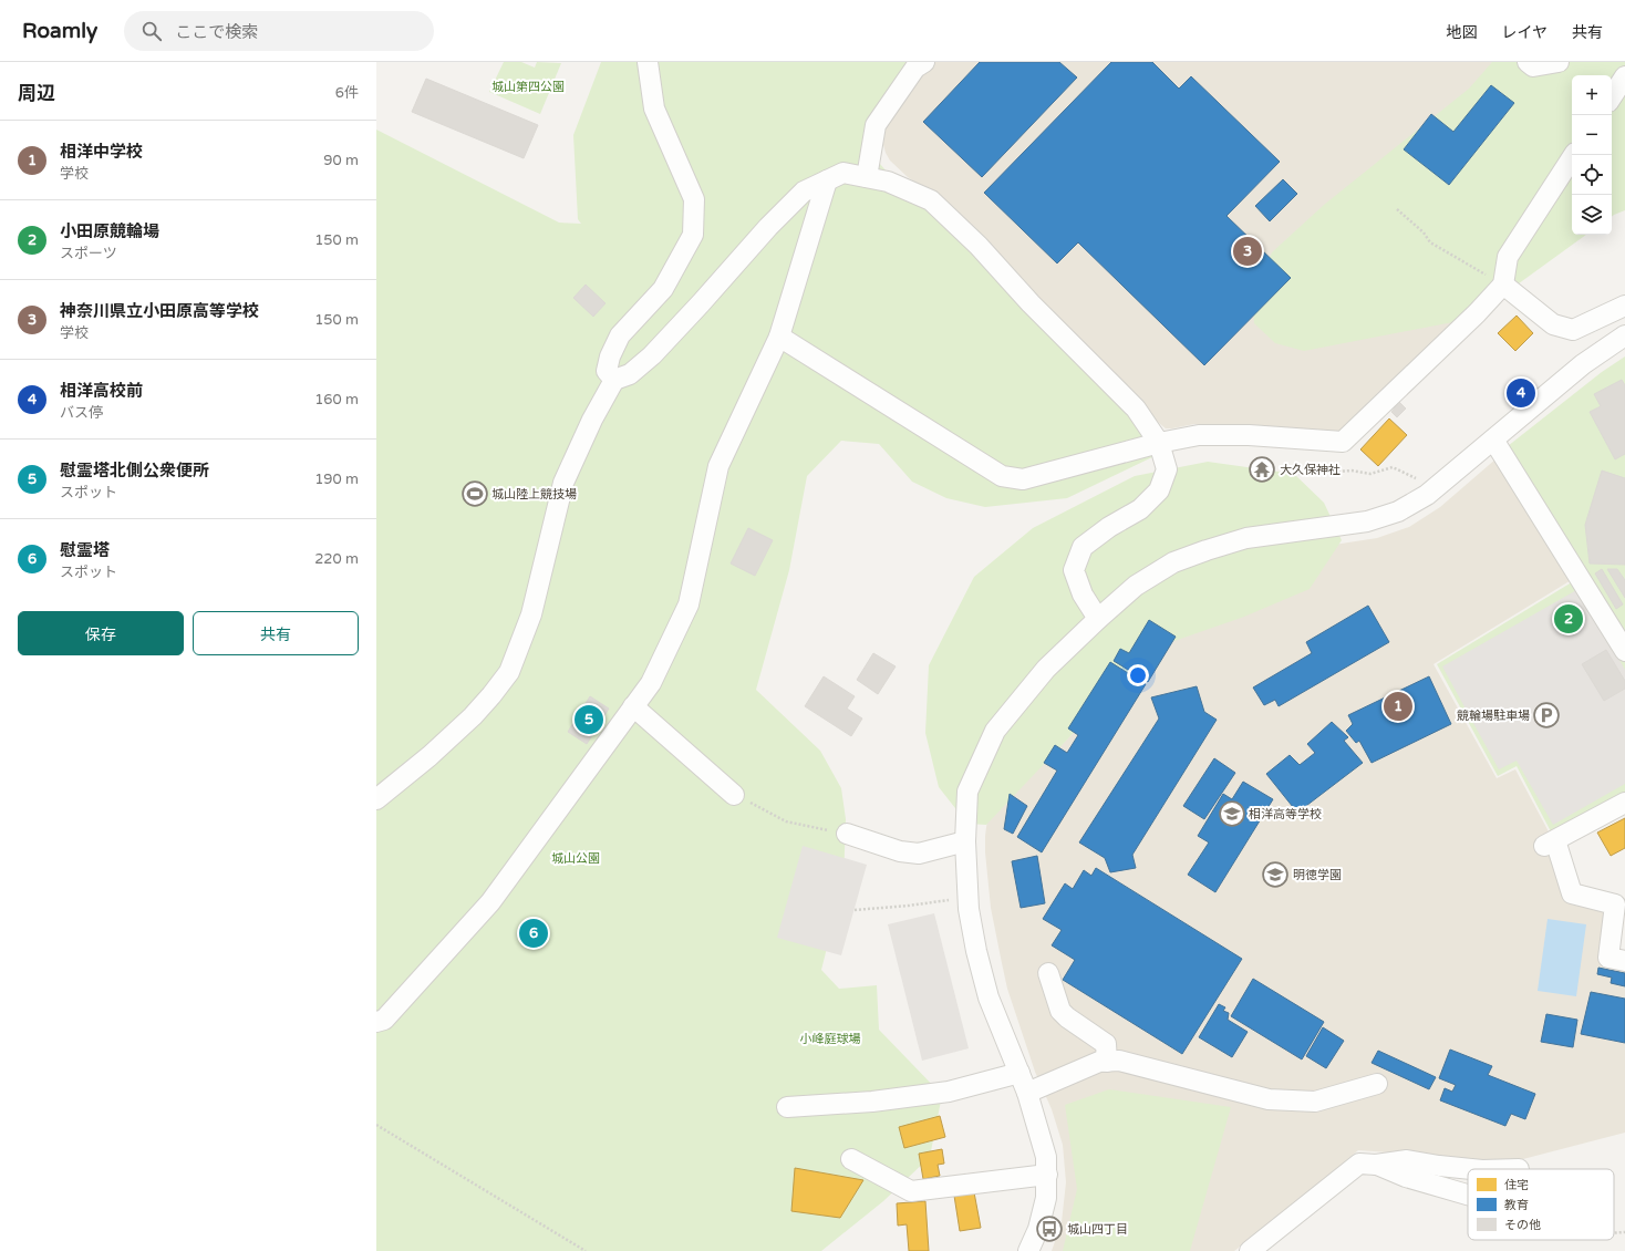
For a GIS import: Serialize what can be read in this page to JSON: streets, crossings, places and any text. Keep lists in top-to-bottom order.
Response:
{
  "parks": ["城山第四公園", "城山公園", "小峰庭球場"],
  "places": {
    "temple": ["大久保神社"],
    "sports": ["城山陸上競技場"],
    "parking": ["競輪場駐車場"],
    "school or university": ["相洋高等学校", "明徳学園"],
    "bus stop": ["城山四丁目"]
  },
  "legend": ["住宅", "教育", "その他"],
  "page": {
    "header": "Roamly",
    "search": "ここで検索",
    "nav": ["地図", "レイヤ", "共有"],
    "heading": ["周辺", "6件"],
    "map_buttons": ["+", "−"],
    "list": [
      {
        "mark": "1",
        "name": "相洋中学校",
        "note": "学校",
        "value": "90 m"
      },
      {
        "mark": "2",
        "name": "小田原競輪場",
        "note": "スポーツ",
        "value": "150 m"
      },
      {
        "mark": "3",
        "name": "神奈川県立小田原高等学校",
        "note": "学校",
        "value": "150 m"
      },
      {
        "mark": "4",
        "name": "相洋高校前",
        "note": "バス停",
        "value": "160 m"
      },
      {
        "mark": "5",
        "name": "慰霊塔北側公衆便所",
        "note": "スポット",
        "value": "190 m"
      },
      {
        "mark": "6",
        "name": "慰霊塔",
        "note": "スポット",
        "value": "220 m"
      }
    ],
    "pins": [
      "3",
      "4",
      "2",
      "1",
      "5",
      "6"
    ],
    "buttons": ["保存", "共有"]
  }
}
